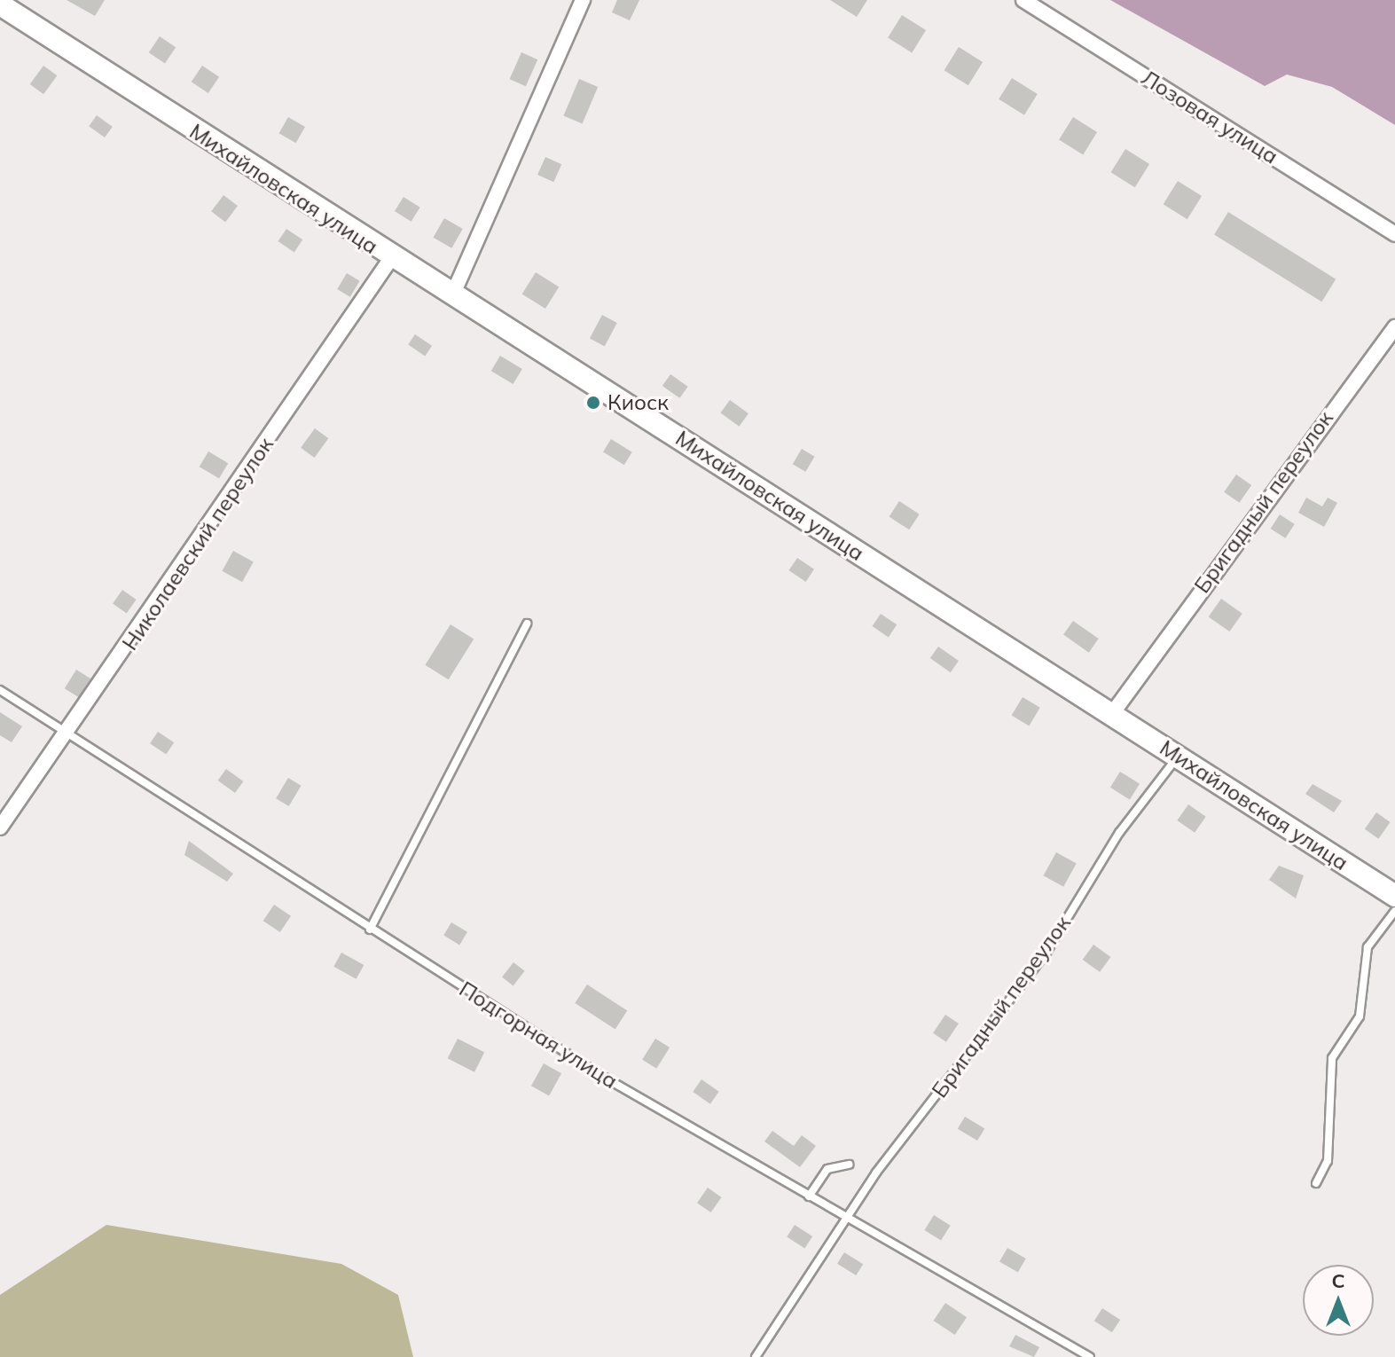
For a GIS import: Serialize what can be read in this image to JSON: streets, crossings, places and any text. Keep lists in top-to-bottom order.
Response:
{
  "streets": {
    "street": [
      "Лозовая улица",
      "Михайловская улица",
      "Бригадный переулок",
      "Николаевский переулок"
    ],
    "lane": ["Подгорная улица"]
  },
  "crossings": [
    ["Михайловская улица", "Бригадный переулок"],
    ["Михайловская улица", "Николаевский переулок"],
    ["Бригадный переулок", "Подгорная улица"],
    ["Николаевский переулок", "Подгорная улица"]
  ],
  "places": ["Киоск"],
  "north": "top"
}
